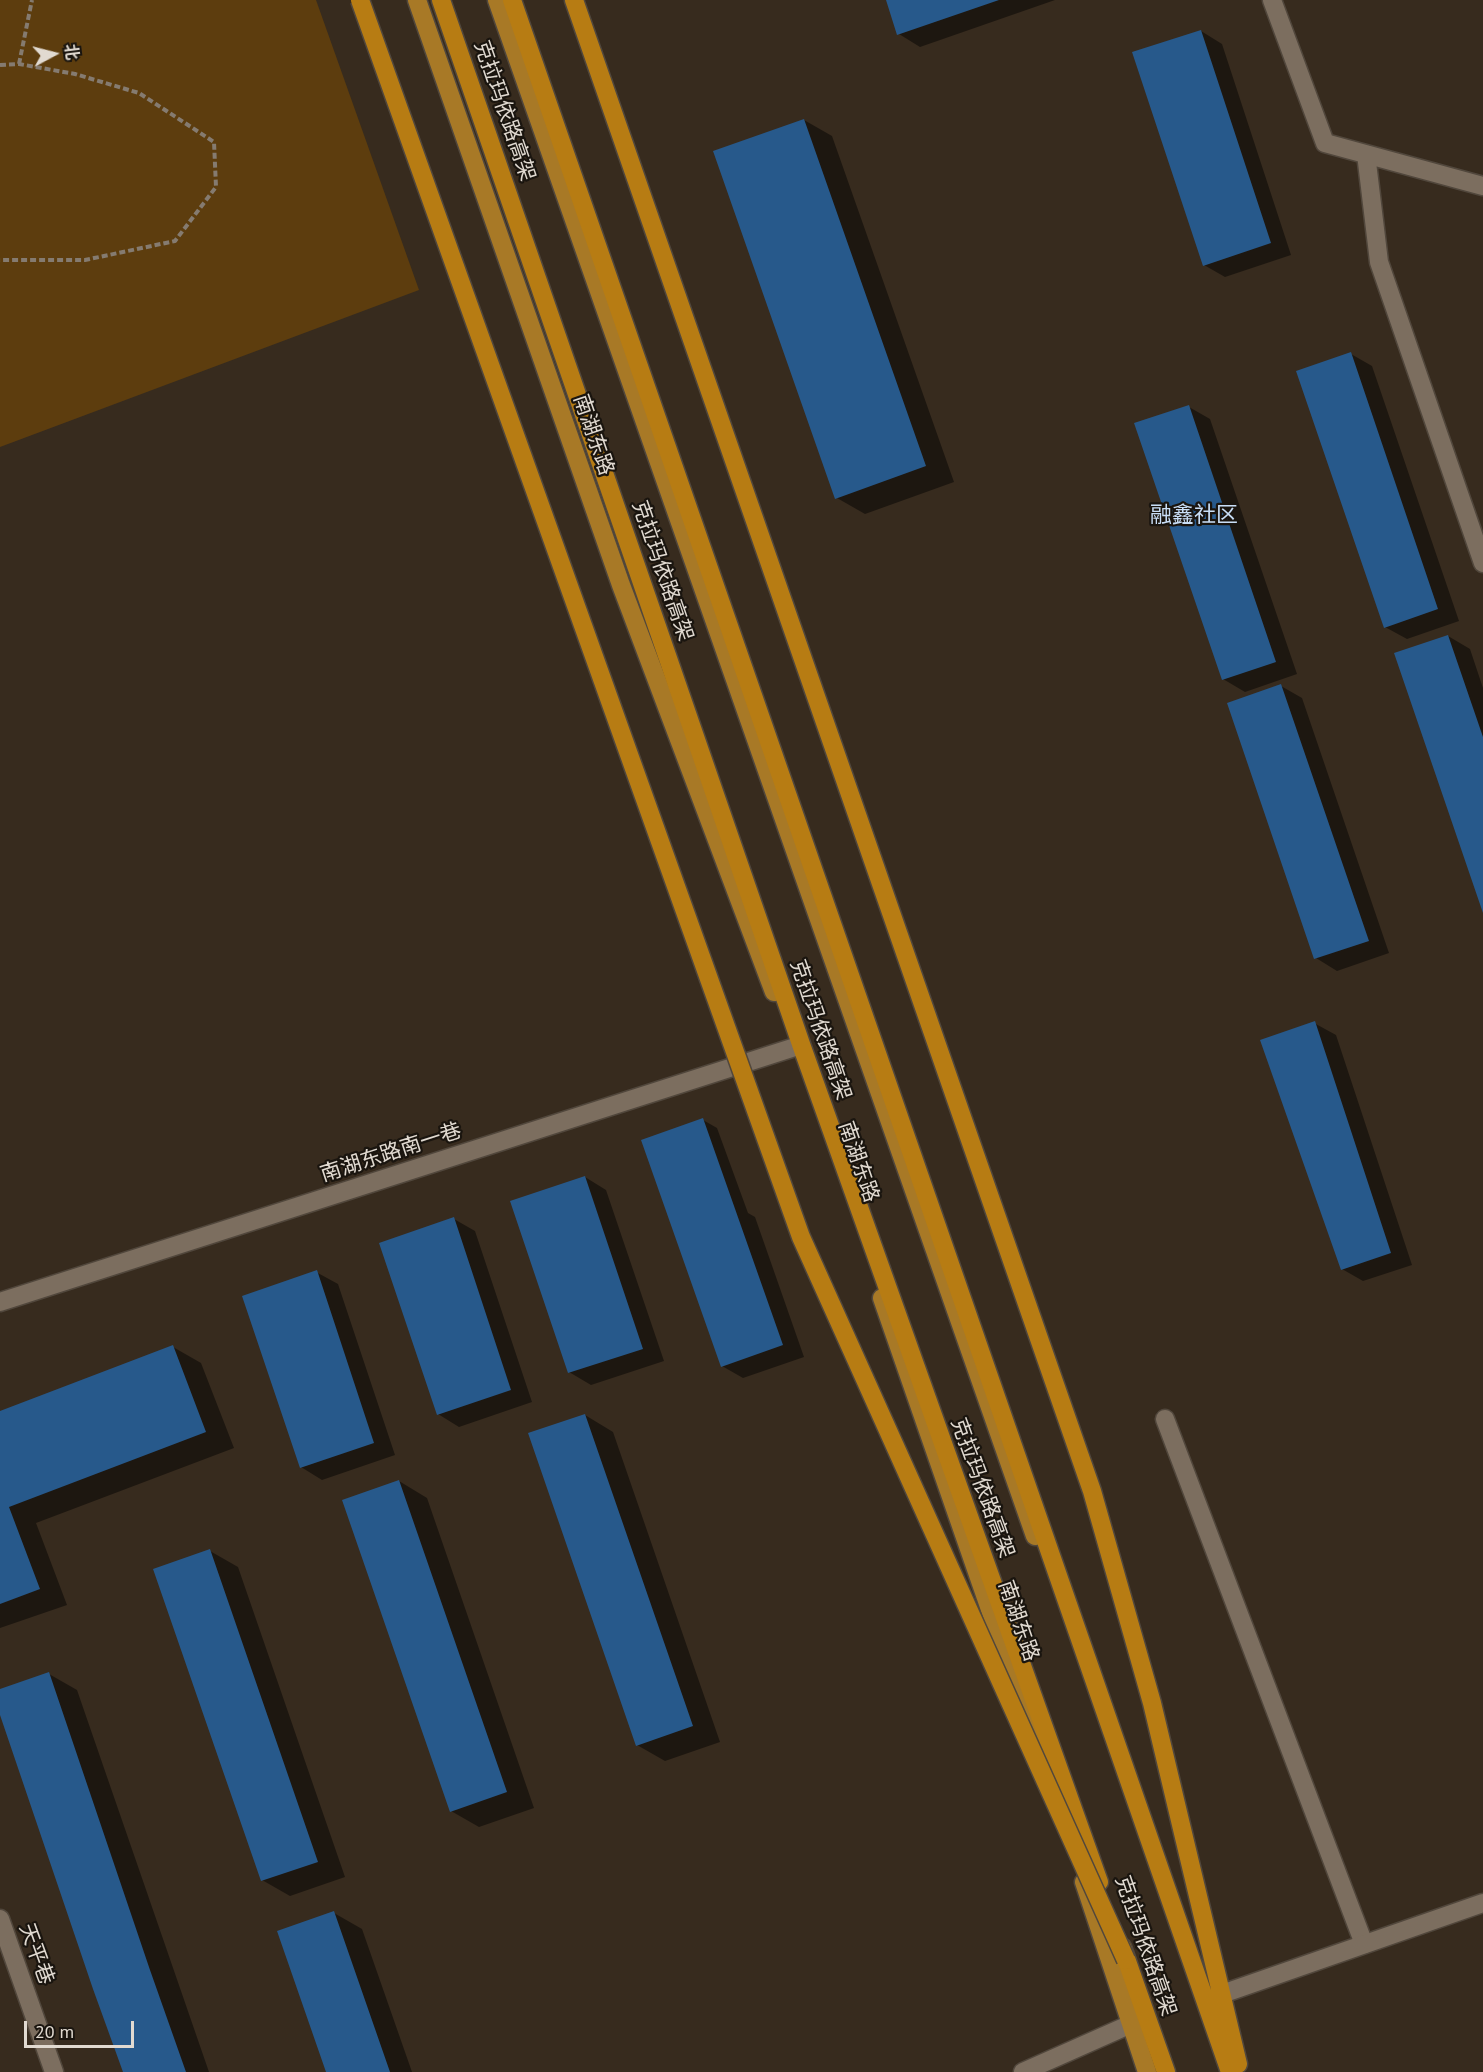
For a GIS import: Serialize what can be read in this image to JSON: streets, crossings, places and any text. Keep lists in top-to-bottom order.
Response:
{
  "streets": {
    "highway": ["克拉玛依路高架"],
    "main road": ["南湖东路"],
    "street": ["南湖东路南一巷", "天平巷"]
  },
  "crossings": [
    ["南湖东路", "南湖东路南一巷"]
  ],
  "districts": ["融鑫社区"],
  "scale_bar": "20 m",
  "north": "right"
}
